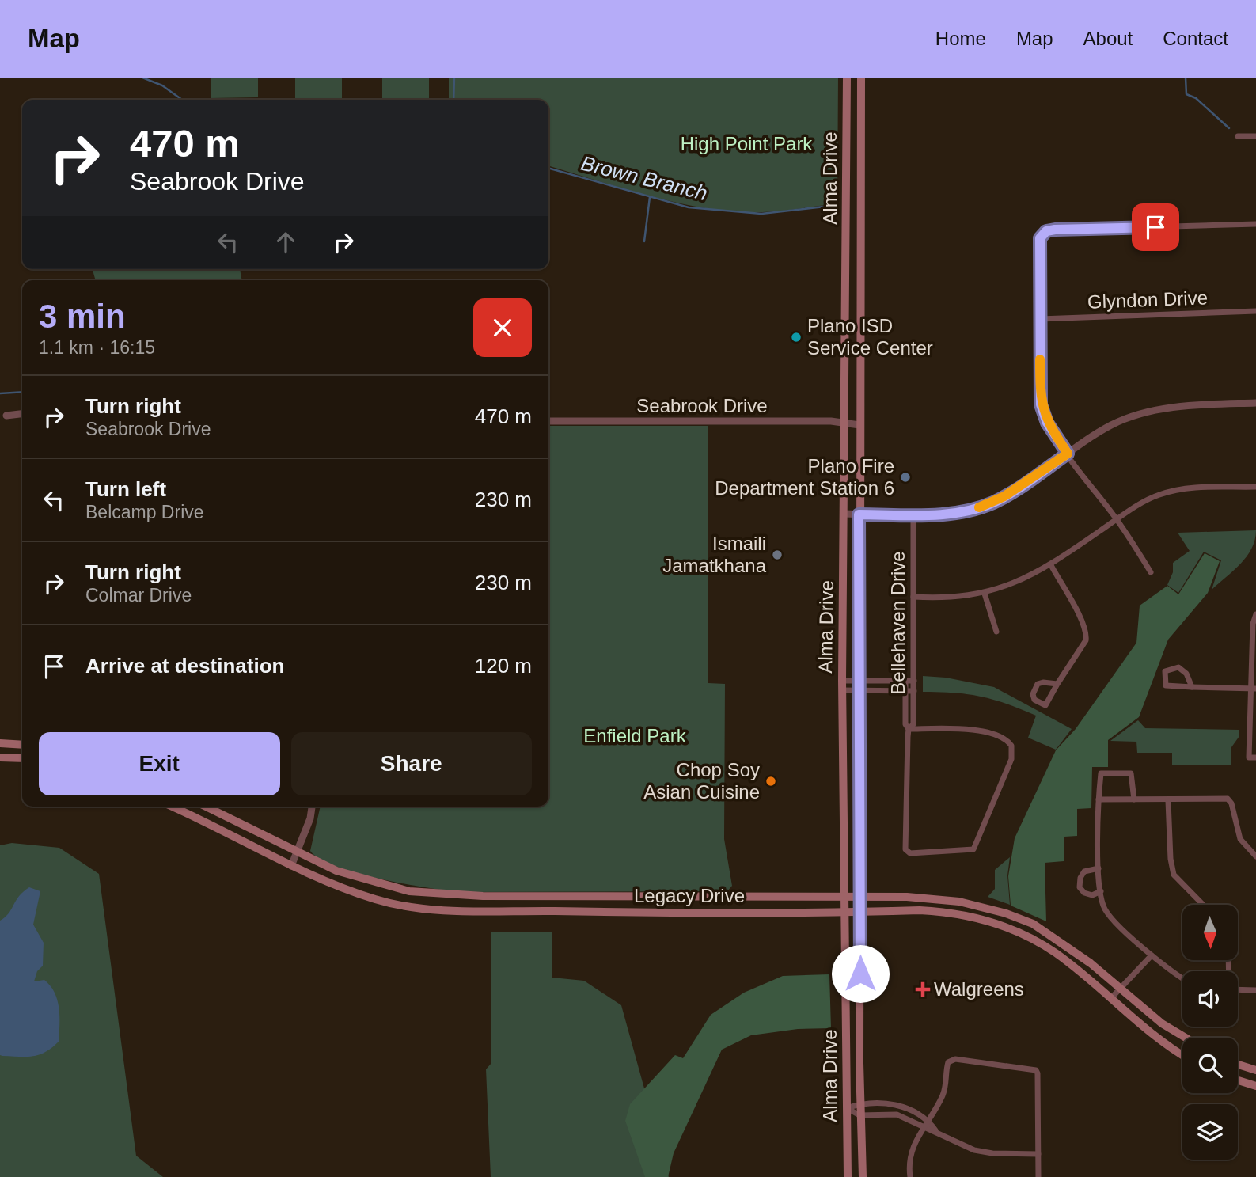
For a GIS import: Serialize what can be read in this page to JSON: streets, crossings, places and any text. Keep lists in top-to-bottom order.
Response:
{
  "streets": {
    "main road": ["Alma Drive", "Legacy Drive"],
    "street": ["Glyndon Drive", "Seabrook Drive", "Bellehaven Drive"]
  },
  "crossings": [
    ["Alma Drive", "Seabrook Drive"],
    ["Alma Drive", "Legacy Drive"]
  ],
  "water": ["Brown Branch"],
  "parks": ["High Point Park", "Enfield Park"],
  "places": {
    "other": [
      "Plano ISD Service Center",
      "Plano Fire Department Station 6",
      "Ismaili Jamatkhana",
      "Chop Soy Asian Cuisine"
    ],
    "health": ["Walgreens"]
  },
  "north": "bottom",
  "page": {
    "header": "Map",
    "nav": [
      "Home",
      "Map",
      "About",
      "Contact"
    ],
    "turn": ["470 m", "Seabrook Drive"],
    "heading": ["3 min", "1.1 km · 16:15"],
    "list": [
      {
        "name": "Turn right",
        "note": "Seabrook Drive",
        "value": "470 m"
      },
      {
        "name": "Turn left",
        "note": "Belcamp Drive",
        "value": "230 m"
      },
      {
        "name": "Turn right",
        "note": "Colmar Drive",
        "value": "230 m"
      },
      {
        "name": "Arrive at destination",
        "value": "120 m"
      }
    ],
    "buttons": ["Exit", "Share"]
  }
}
